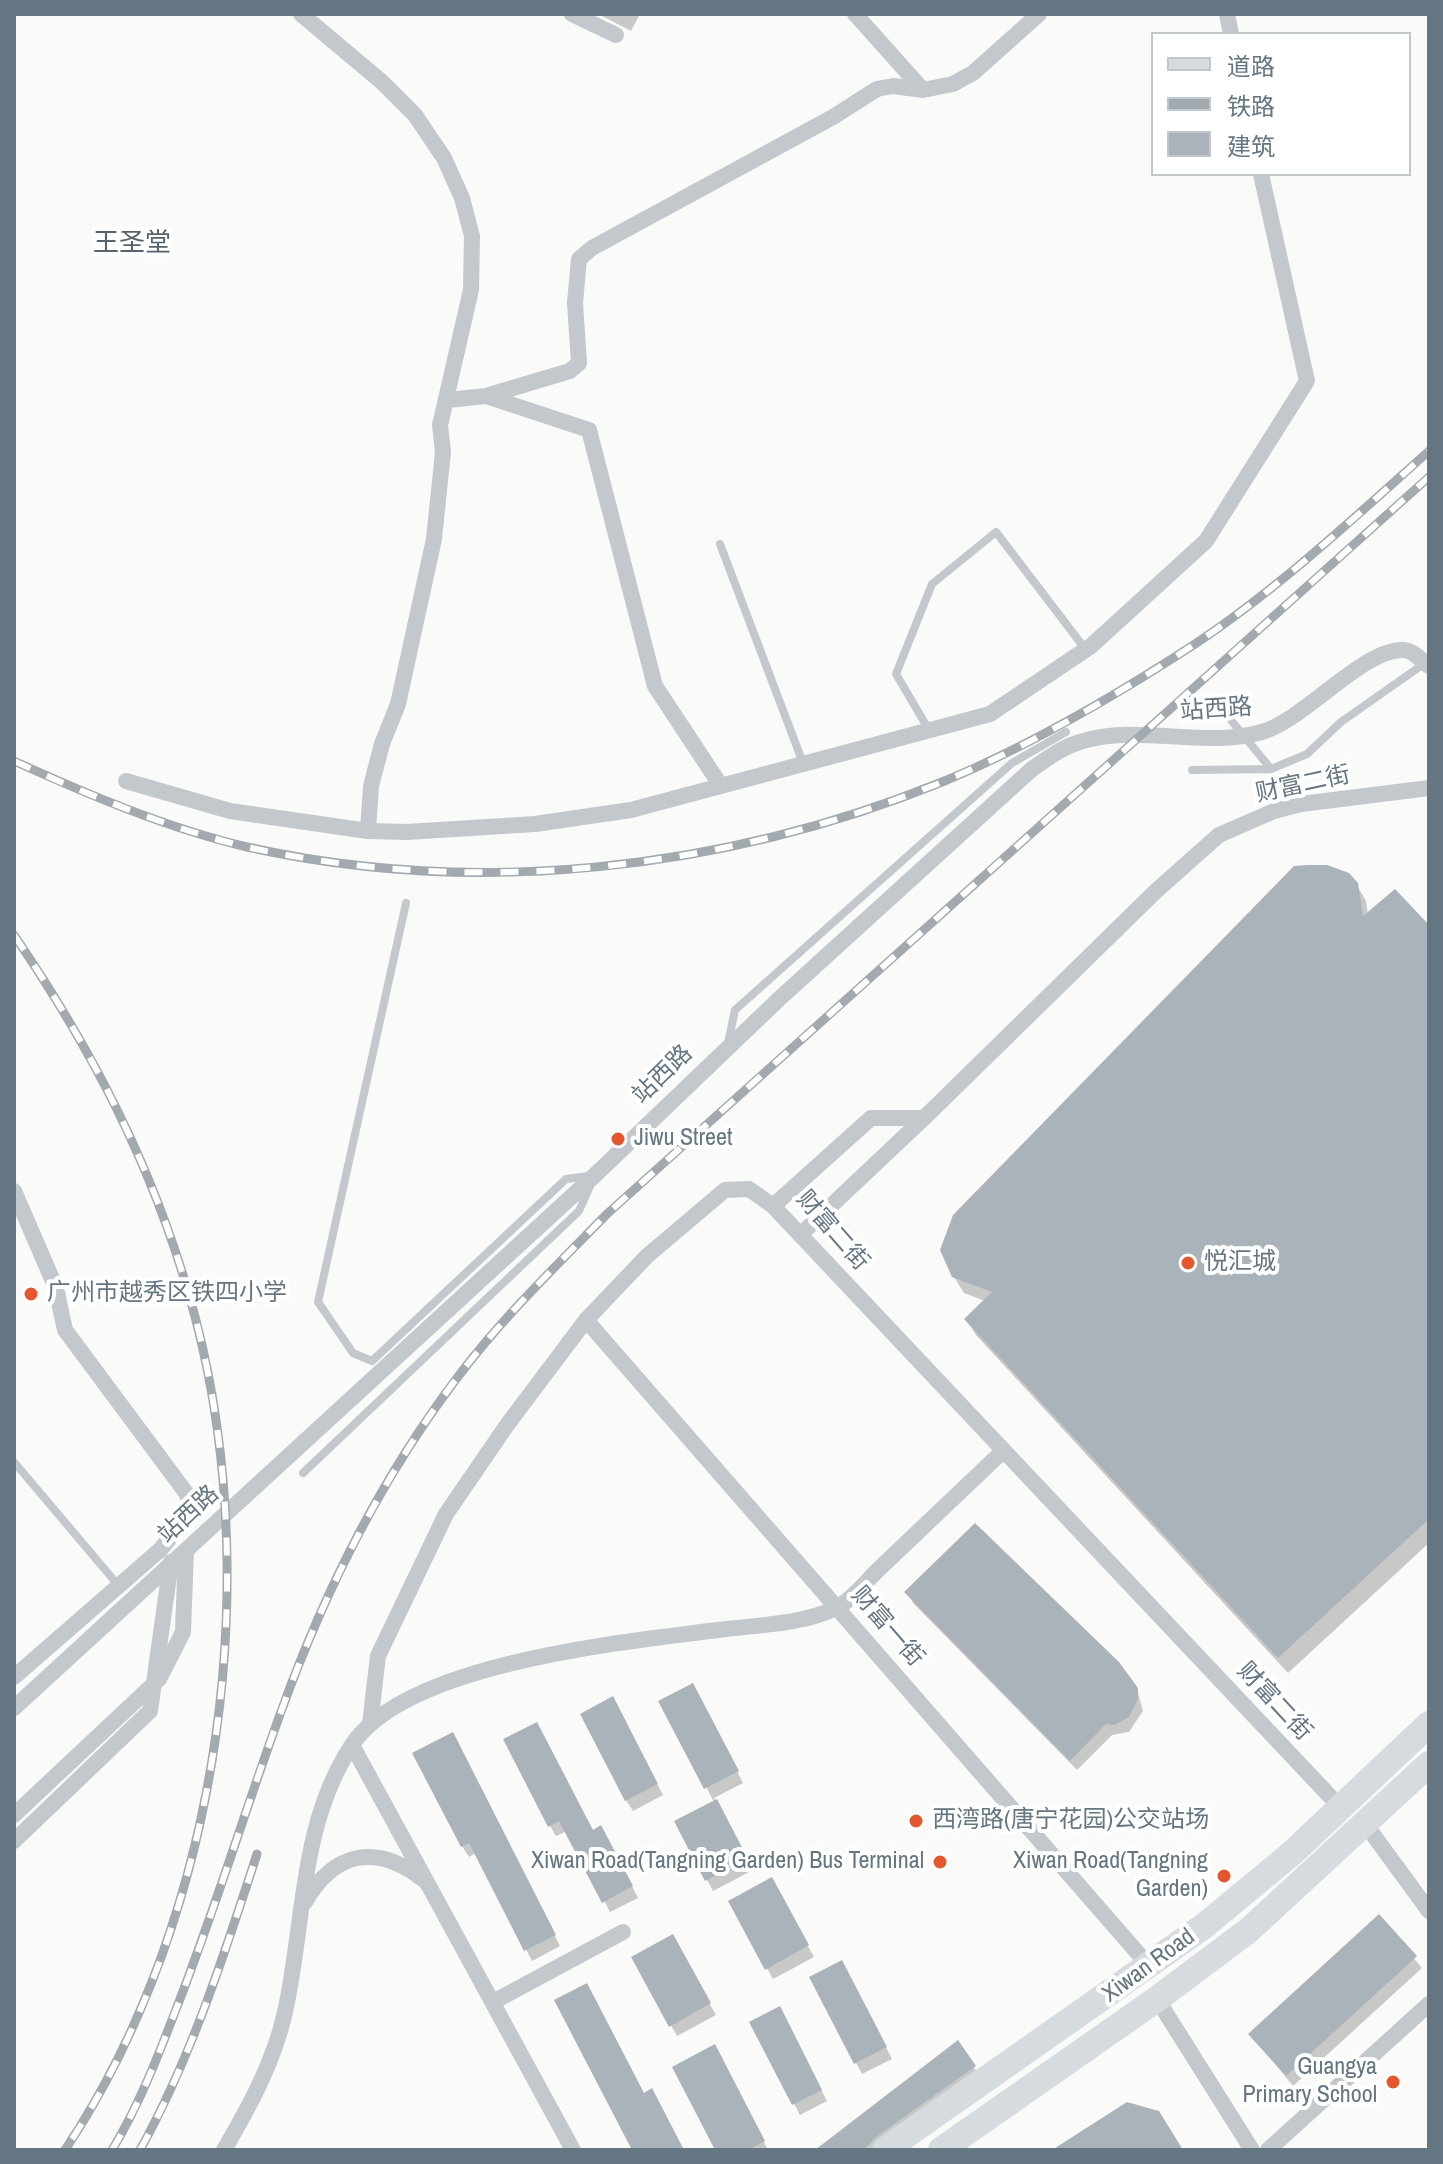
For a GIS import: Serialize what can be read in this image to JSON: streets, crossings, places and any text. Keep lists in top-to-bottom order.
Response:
{
  "streets": {
    "main road": ["Xiwan Road"],
    "street": ["站西路", "财富二街", "财富一街"]
  },
  "crossings": [
    ["财富二街", "Xiwan Road"],
    ["财富一街", "Xiwan Road"]
  ],
  "districts": ["王圣堂"],
  "places": [
    "Jiwu Street",
    "悦汇城",
    "广州市越秀区铁四小学",
    "西湾路(唐宁花园)公交站场",
    "Xiwan Road(Tangning Garden) Bus Terminal",
    "Xiwan Road(Tangning Garden)",
    "Guangya Primary School"
  ],
  "legend": ["道路", "铁路", "建筑"]
}
